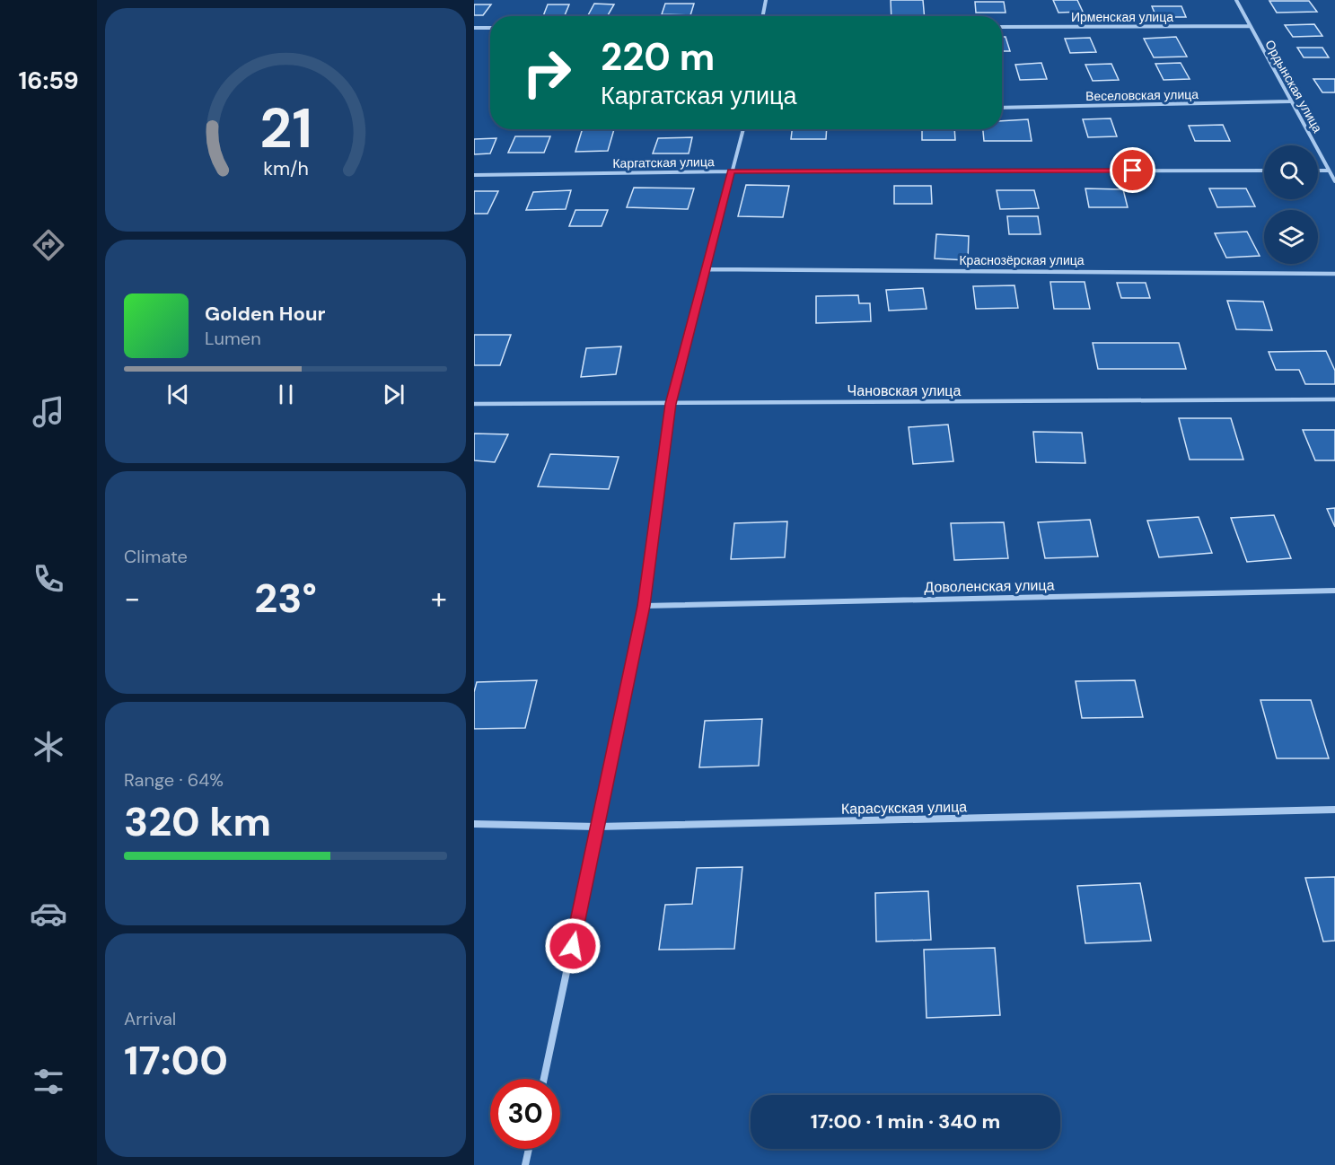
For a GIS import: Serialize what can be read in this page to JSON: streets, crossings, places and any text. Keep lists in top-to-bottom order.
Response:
{
  "streets": {
    "street": [
      "Ирменская улица",
      "Ордынская улица",
      "Веселовская улица",
      "Каргатская улица",
      "Краснозёрская улица",
      "Чановская улица",
      "Доволенская улица",
      "Карасукская улица"
    ]
  },
  "crossings": [
    ["Ирменская улица", "Ордынская улица"],
    ["Ордынская улица", "Веселовская улица"]
  ],
  "page": {
    "tabs": "16:59",
    "turn": ["220 m", "Каргатская улица"],
    "song": ["Golden Hour", "Lumen"],
    "tile": [
      "Climate",
      ["Range · 64%", "320 km"],
      ["Arrival", "17:00"]
    ],
    "heat": ["−", "23°", "+"],
    "limit": "30",
    "trip": "17:00 · 1 min · 340 m",
    "gauge": ["21", "km/h"]
  }
}
